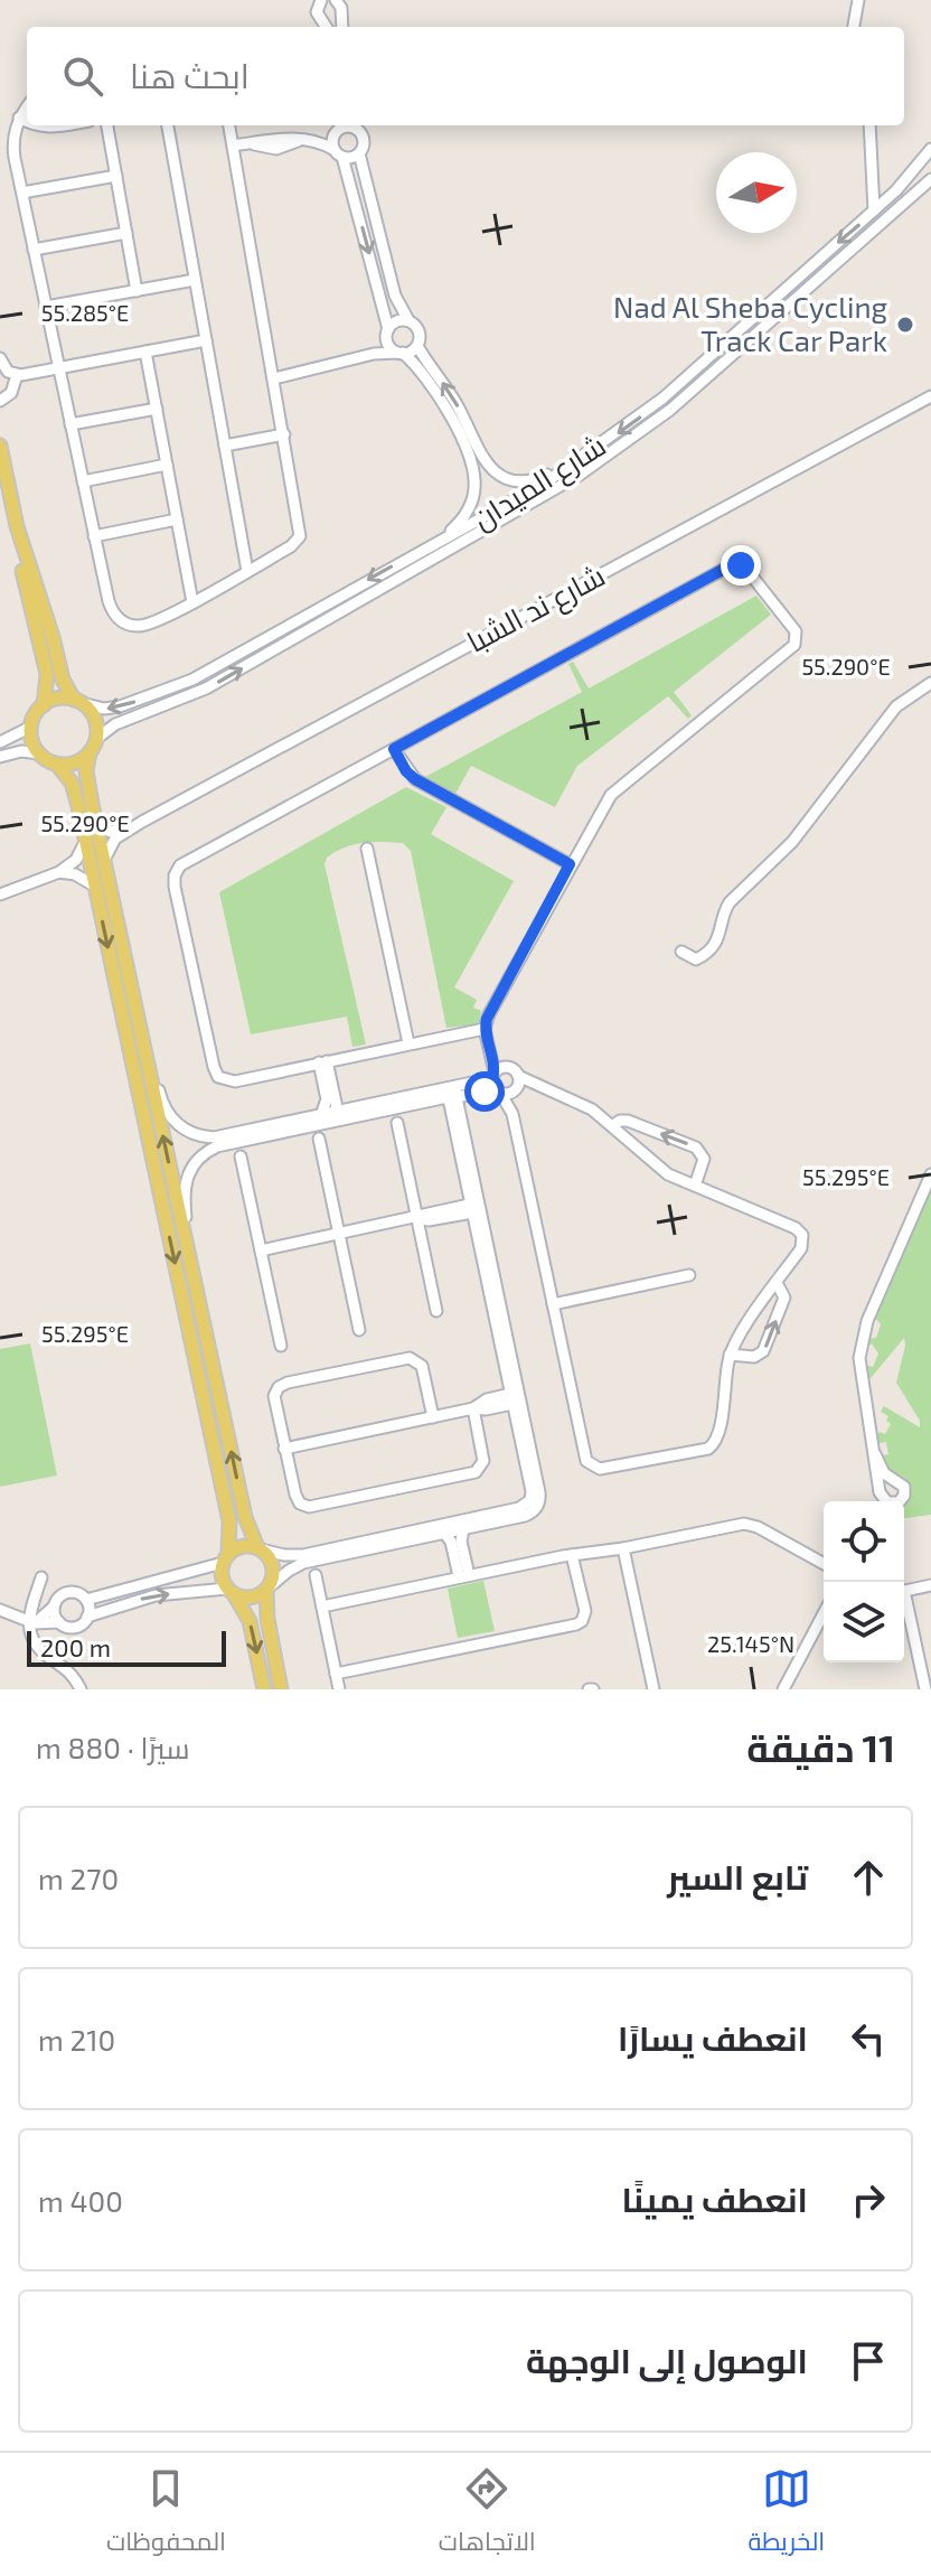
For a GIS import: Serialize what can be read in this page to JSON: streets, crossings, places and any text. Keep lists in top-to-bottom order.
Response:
{
  "streets": {
    "street": ["شارع الميدان", "شارع ند الشبا"]
  },
  "places": ["Nad Al Sheba Cycling Track Car Park"],
  "scale_bar": "200 m",
  "north": "right",
  "page": {
    "search": "ابحث هنا",
    "scale": "200 m",
    "heading": ["11 دقيقة", "سيرًا · 880 m"],
    "list": [
      ["تابع السير", "270 m"],
      ["انعطف يسارًا", "210 m"],
      ["انعطف يمينًا", "400 m"],
      "الوصول إلى الوجهة"
    ],
    "nav": ["الخريطة", "الاتجاهات", "المحفوظات"]
  },
  "coordinates": [
    "55.285°E",
    "55.290°E",
    "55.295°E",
    "25.145°N"
  ]
}
